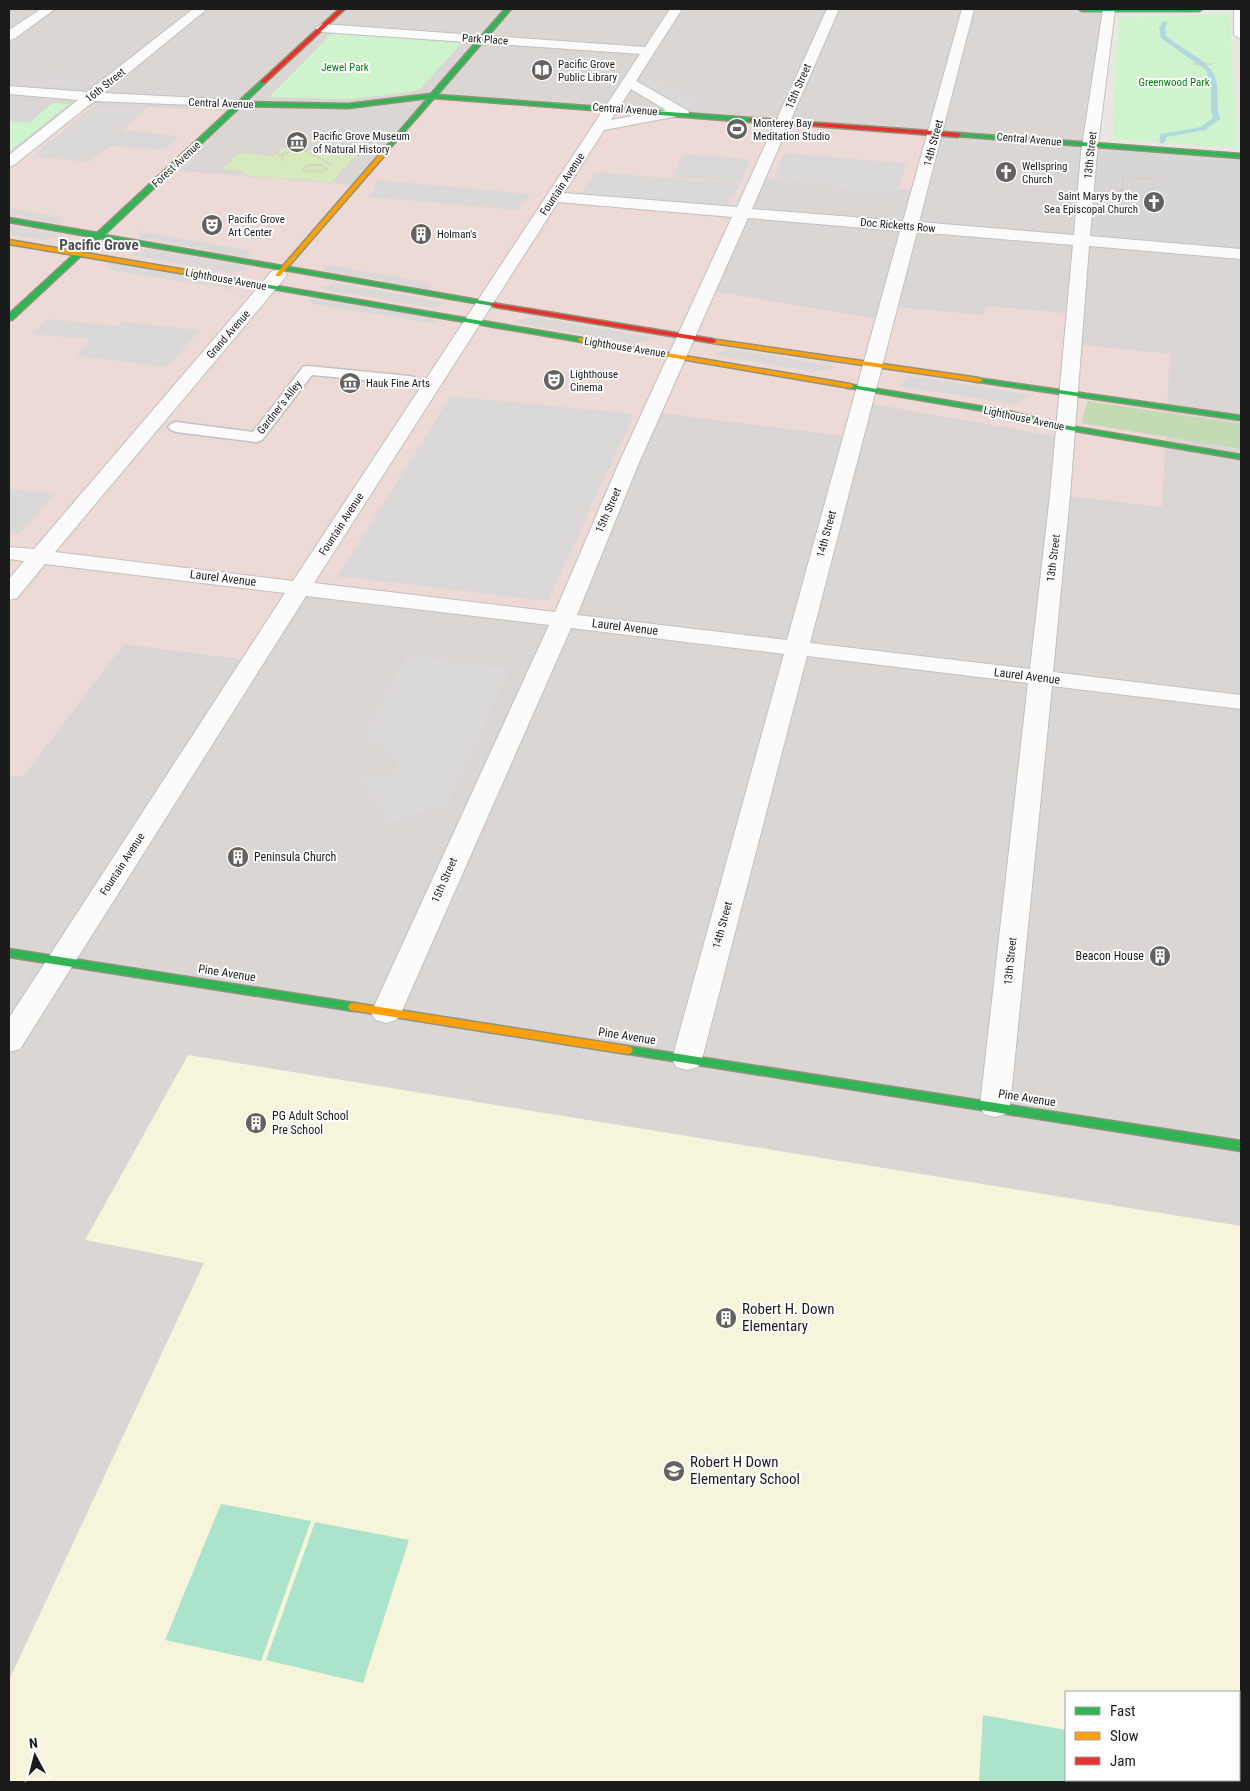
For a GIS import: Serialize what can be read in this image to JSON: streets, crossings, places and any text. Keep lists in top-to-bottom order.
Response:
{
  "streets": {
    "main road": [
      "Central Avenue",
      "Forest Avenue",
      "Lighthouse Avenue",
      "Grand Avenue",
      "Pine Avenue"
    ],
    "street": [
      "Park Place",
      "16th Street",
      "15th Street",
      "14th Street",
      "13th Street",
      "Fountain Avenue",
      "Doc Ricketts Row",
      "Laurel Avenue"
    ],
    "lane": ["Gardner's Alley"]
  },
  "crossings": [
    ["Park Place", "Forest Avenue"],
    ["Park Place", "Fountain Avenue"],
    ["Park Place", "Grand Avenue"],
    ["16th Street", "Central Avenue"],
    ["15th Street", "Central Avenue"],
    ["15th Street", "Doc Ricketts Row"],
    ["15th Street", "Lighthouse Avenue"],
    ["15th Street", "Laurel Avenue"],
    ["15th Street", "Pine Avenue"],
    ["Central Avenue", "14th Street"],
    ["Central Avenue", "13th Street"],
    ["Central Avenue", "Forest Avenue"],
    ["Central Avenue", "Fountain Avenue"],
    ["Central Avenue", "Grand Avenue"],
    ["14th Street", "Doc Ricketts Row"],
    ["14th Street", "Lighthouse Avenue"],
    ["14th Street", "Laurel Avenue"],
    ["14th Street", "Pine Avenue"],
    ["13th Street", "Doc Ricketts Row"],
    ["13th Street", "Lighthouse Avenue"],
    ["13th Street", "Laurel Avenue"],
    ["13th Street", "Pine Avenue"],
    ["Forest Avenue", "Lighthouse Avenue"],
    ["Fountain Avenue", "Doc Ricketts Row"],
    ["Fountain Avenue", "Lighthouse Avenue"],
    ["Fountain Avenue", "Laurel Avenue"],
    ["Fountain Avenue", "Pine Avenue"],
    ["Lighthouse Avenue", "Grand Avenue"],
    ["Grand Avenue", "Laurel Avenue"]
  ],
  "districts": ["Pacific Grove"],
  "parks": ["Jewel Park", "Greenwood Park"],
  "places": {
    "library": ["Pacific Grove Public Library"],
    "sports": ["Monterey Bay Meditation Studio"],
    "museum": ["Pacific Grove Museum of Natural History", "Hauk Fine Arts"],
    "church": ["Wellspring Church", "Saint Marys by the Sea Episcopal Church"],
    "theatre": ["Pacific Grove Art Center", "Lighthouse Cinema"],
    "building": [
      "Holman's",
      "Peninsula Church",
      "Beacon House",
      "PG Adult School Pre School",
      "Robert H. Down Elementary"
    ],
    "school or university": ["Robert H Down Elementary School"]
  },
  "legend": ["Fast", "Slow", "Jam"],
  "north": "top"
}
